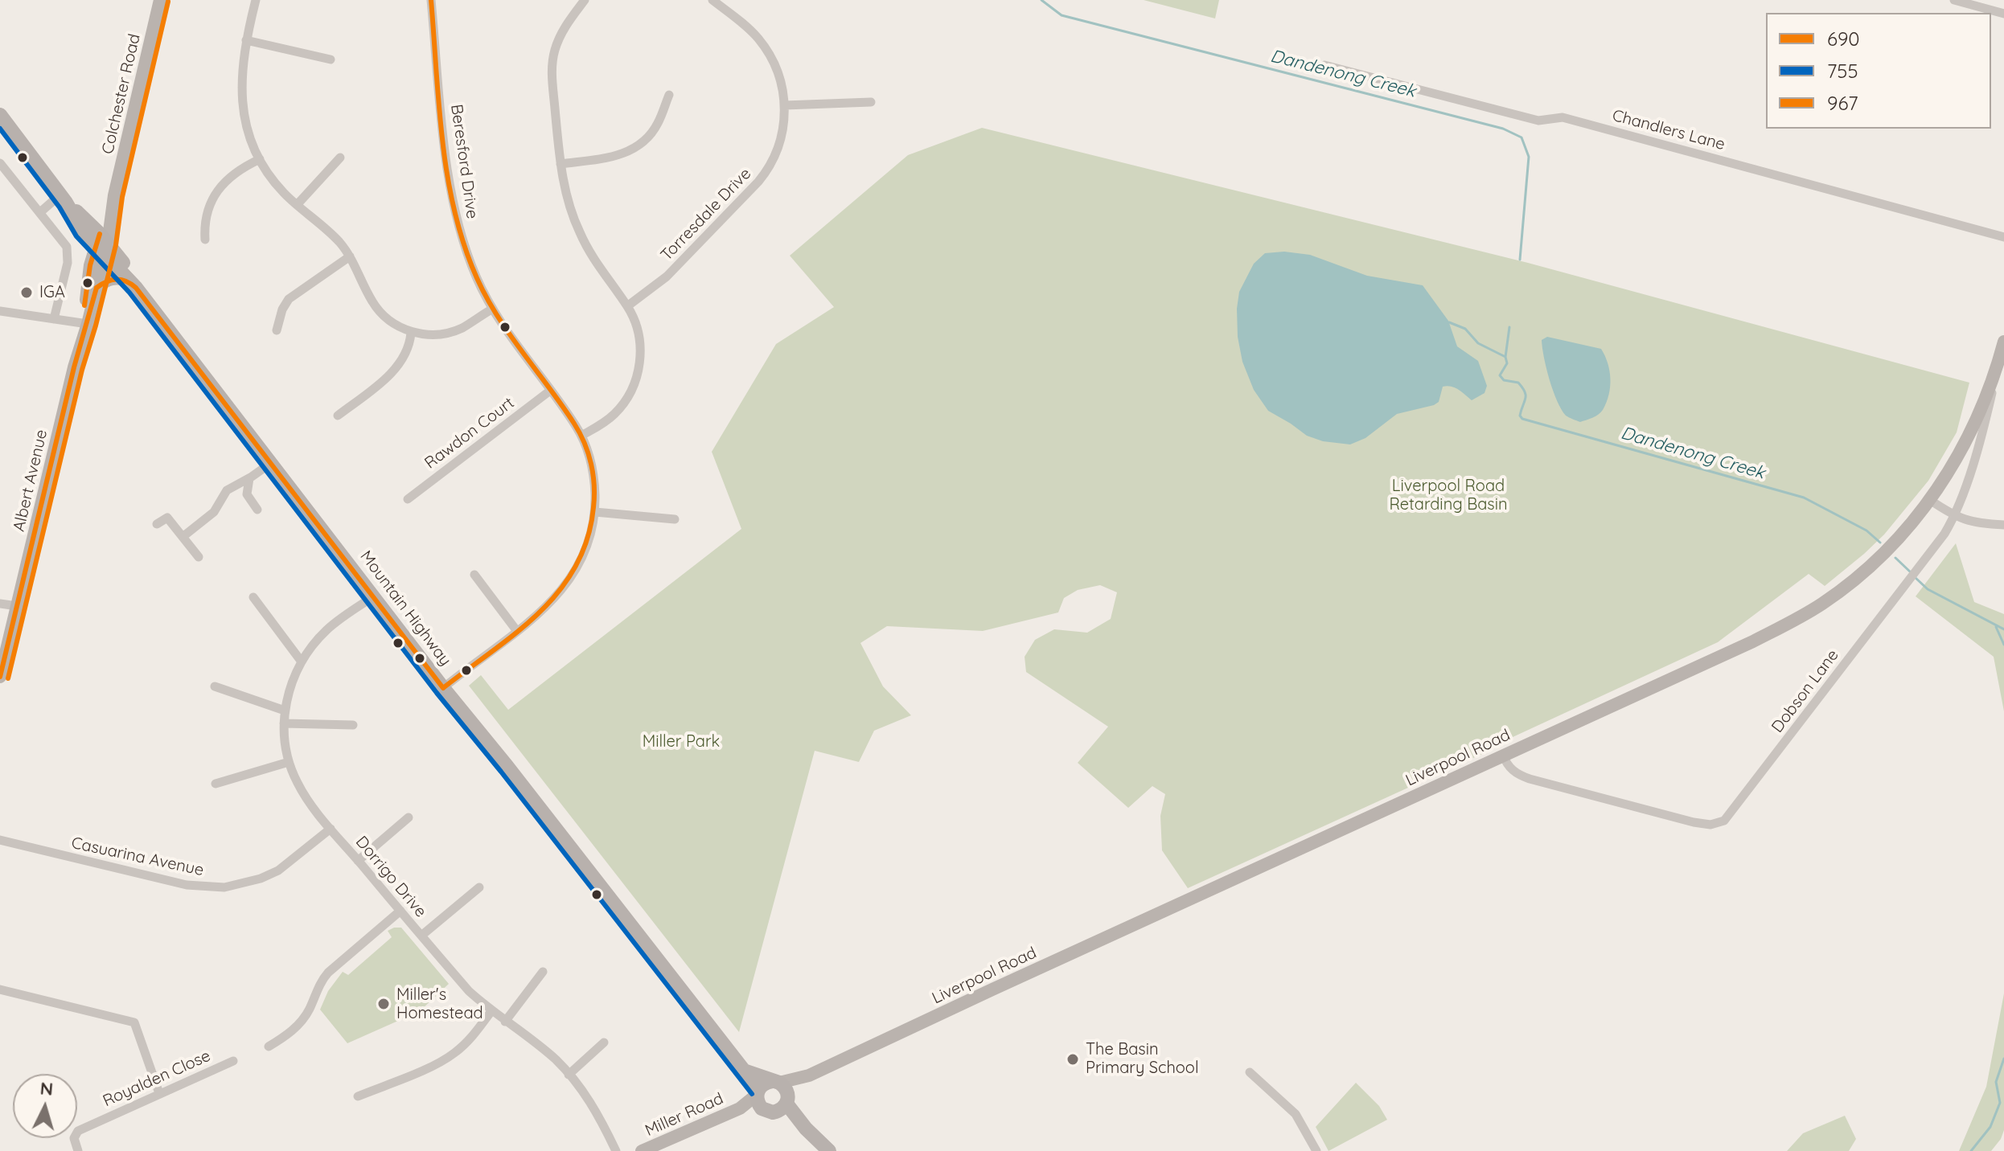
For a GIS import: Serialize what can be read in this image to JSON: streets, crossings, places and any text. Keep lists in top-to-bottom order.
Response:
{
  "streets": {
    "main road": [
      "Colchester Road",
      "Albert Avenue",
      "Mountain Highway",
      "Liverpool Road",
      "Miller Road"
    ],
    "street": [
      "Chandlers Lane",
      "Beresford Drive",
      "Torresdale Drive",
      "Rawdon Court",
      "Dobson Lane",
      "Casuarina Avenue",
      "Dorrigo Drive",
      "Royalden Close"
    ]
  },
  "crossings": [
    ["Colchester Road", "Albert Avenue"],
    ["Colchester Road", "Mountain Highway"],
    ["Beresford Drive", "Rawdon Court"],
    ["Beresford Drive", "Mountain Highway"],
    ["Albert Avenue", "Mountain Highway"],
    ["Mountain Highway", "Liverpool Road"],
    ["Mountain Highway", "Dorrigo Drive"],
    ["Mountain Highway", "Miller Road"],
    ["Dobson Lane", "Liverpool Road"],
    ["Liverpool Road", "Miller Road"],
    ["Casuarina Avenue", "Dorrigo Drive"]
  ],
  "water": ["Dandenong Creek"],
  "parks": ["Liverpool Road Retarding Basin", "Miller Park"],
  "places": ["IGA", "Miller's Homestead", "The Basin Primary School"],
  "lines": ["transit line 690", "transit line 967", "transit line 755"],
  "legend": ["690", "755", "967"],
  "north": "top"
}
